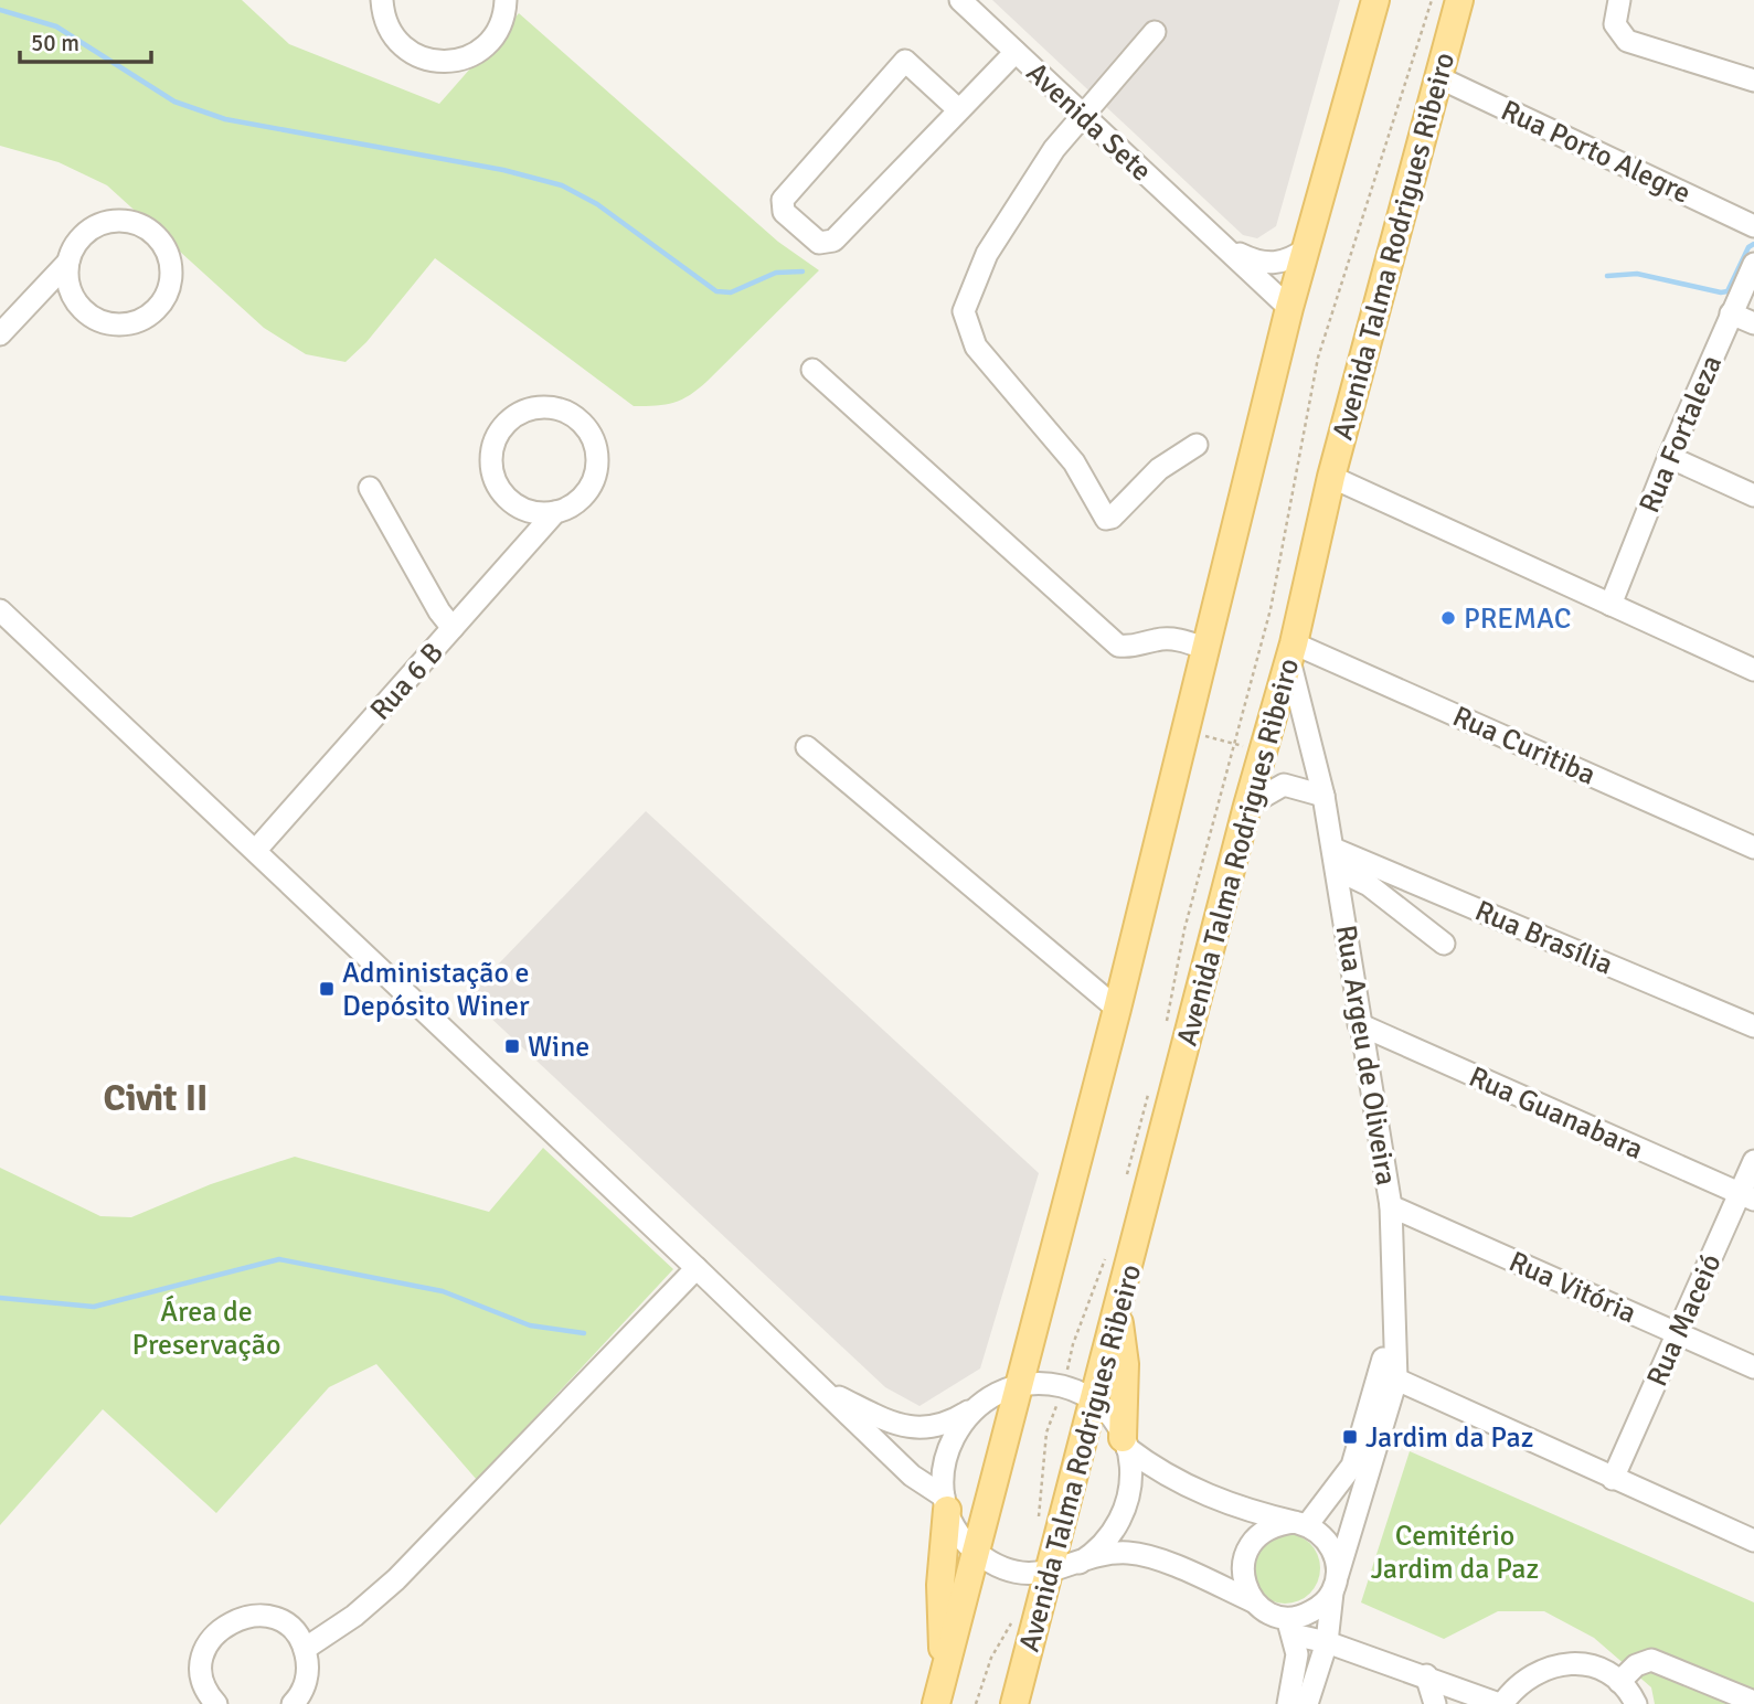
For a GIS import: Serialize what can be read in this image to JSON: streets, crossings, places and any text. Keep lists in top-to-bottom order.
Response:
{
  "streets": {
    "main road": ["Avenida Talma Rodrigues Ribeiro"],
    "street": [
      "Avenida Sete",
      "Rua Porto Alegre",
      "Rua Fortaleza",
      "Rua 6 B",
      "Rua Curitiba",
      "Rua Brasília",
      "Rua Argeu de Oliveira",
      "Rua Guanabara",
      "Rua Vitória",
      "Rua Maceió"
    ]
  },
  "crossings": [
    ["Rua Porto Alegre", "Avenida Talma Rodrigues Ribeiro"],
    ["Avenida Talma Rodrigues Ribeiro", "Rua Curitiba"],
    ["Avenida Talma Rodrigues Ribeiro", "Rua Argeu de Oliveira"],
    ["Rua Curitiba", "Rua Argeu de Oliveira"],
    ["Rua Brasília", "Rua Argeu de Oliveira"],
    ["Rua Argeu de Oliveira", "Rua Guanabara"],
    ["Rua Argeu de Oliveira", "Rua Vitória"],
    ["Rua Guanabara", "Rua Maceió"],
    ["Rua Vitória", "Rua Maceió"]
  ],
  "districts": ["Civit II"],
  "parks": ["Área de Preservação", "Cemitério Jardim da Paz"],
  "places": {
    "other": ["PREMAC"],
    "transit": ["Administação e Depósito Winer", "Wine", "Jardim da Paz"]
  },
  "scale_bar": "50 m"
}
